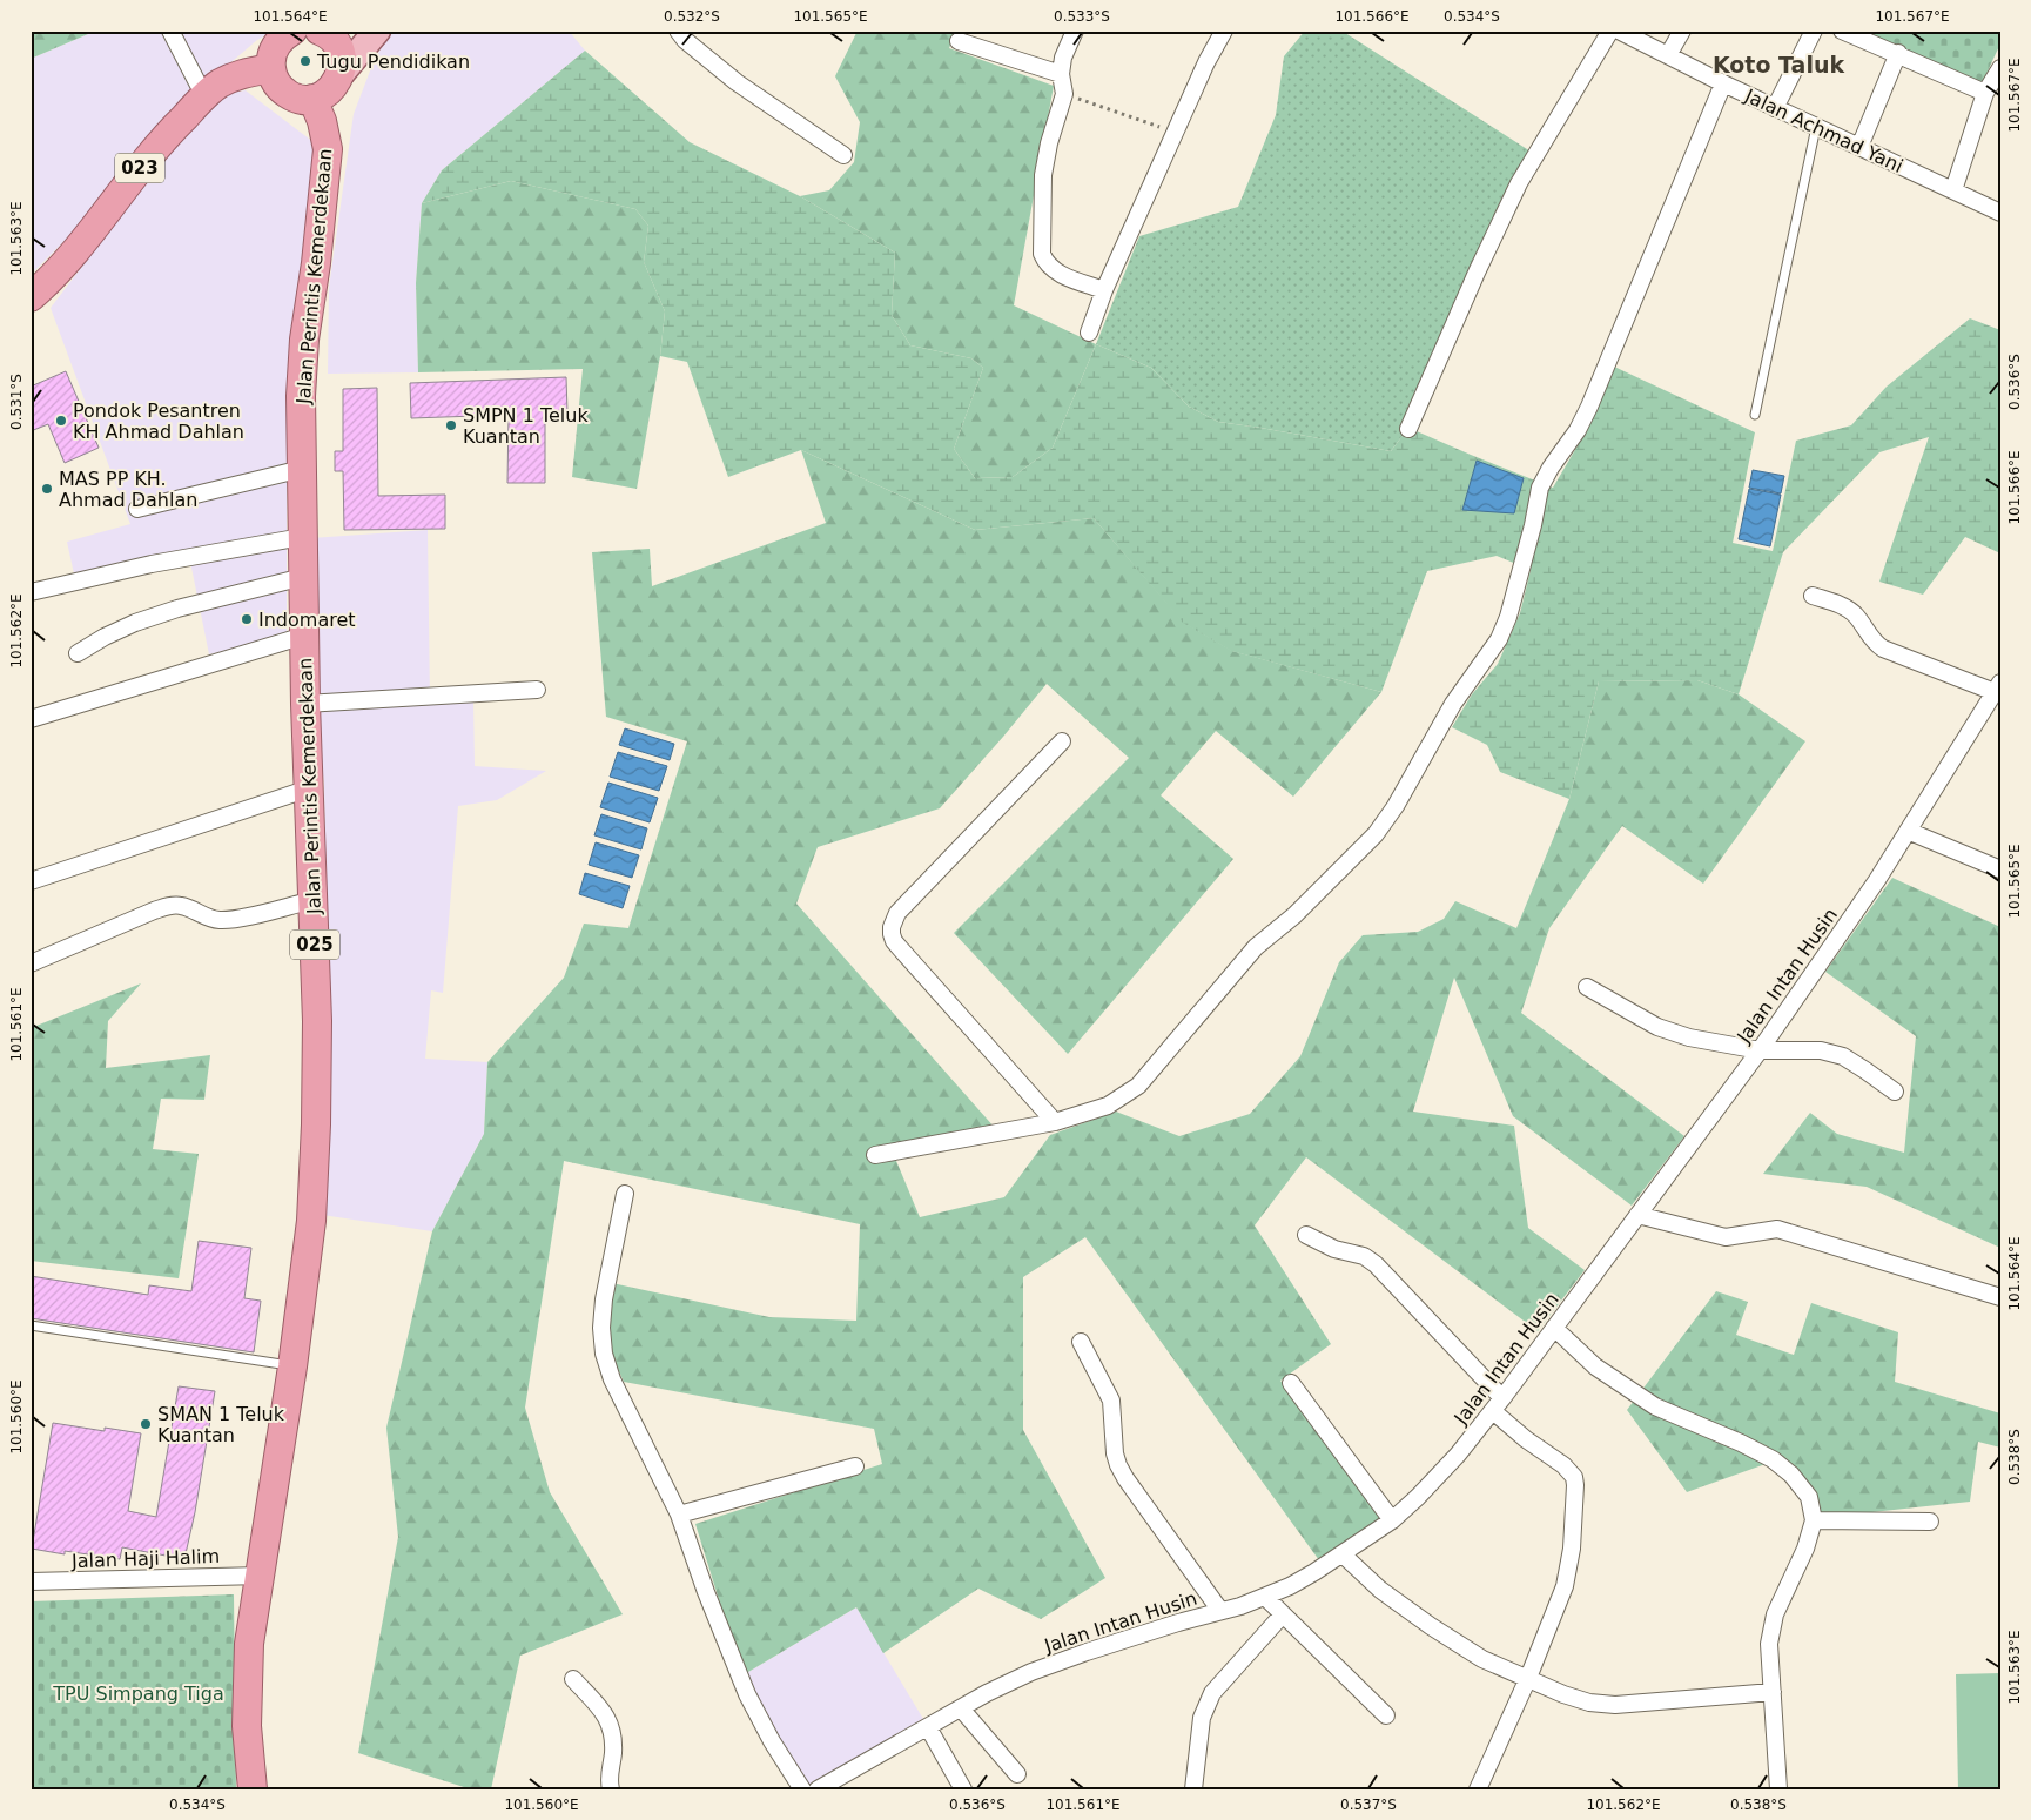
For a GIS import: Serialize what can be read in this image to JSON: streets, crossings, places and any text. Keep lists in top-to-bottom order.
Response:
{
  "streets": {
    "highway": ["023", "Jalan Perintis Kemerdekaan", "025"],
    "street": ["Jalan Achmad Yani", "Jalan Intan Husin", "Jalan Haji Halim"]
  },
  "crossings": [
    ["Jalan Perintis Kemerdekaan", "Jalan Haji Halim"]
  ],
  "districts": ["Koto Taluk"],
  "parks": ["TPU Simpang Tiga"],
  "places": [
    "Tugu Pendidikan",
    "Pondok Pesantren KH Ahmad Dahlan",
    "SMPN 1 Teluk Kuantan",
    "MAS PP KH. Ahmad Dahlan",
    "Indomaret",
    "SMAN 1 Teluk Kuantan"
  ],
  "coordinates": [
    "101.564°E",
    "0.532°S",
    "101.565°E",
    "0.533°S",
    "101.566°E",
    "0.534°S",
    "101.567°E",
    "101.563°E",
    "0.536°S",
    "0.531°S",
    "101.562°E",
    "101.561°E",
    "101.560°E",
    "0.538°S",
    "0.537°S"
  ]
}
